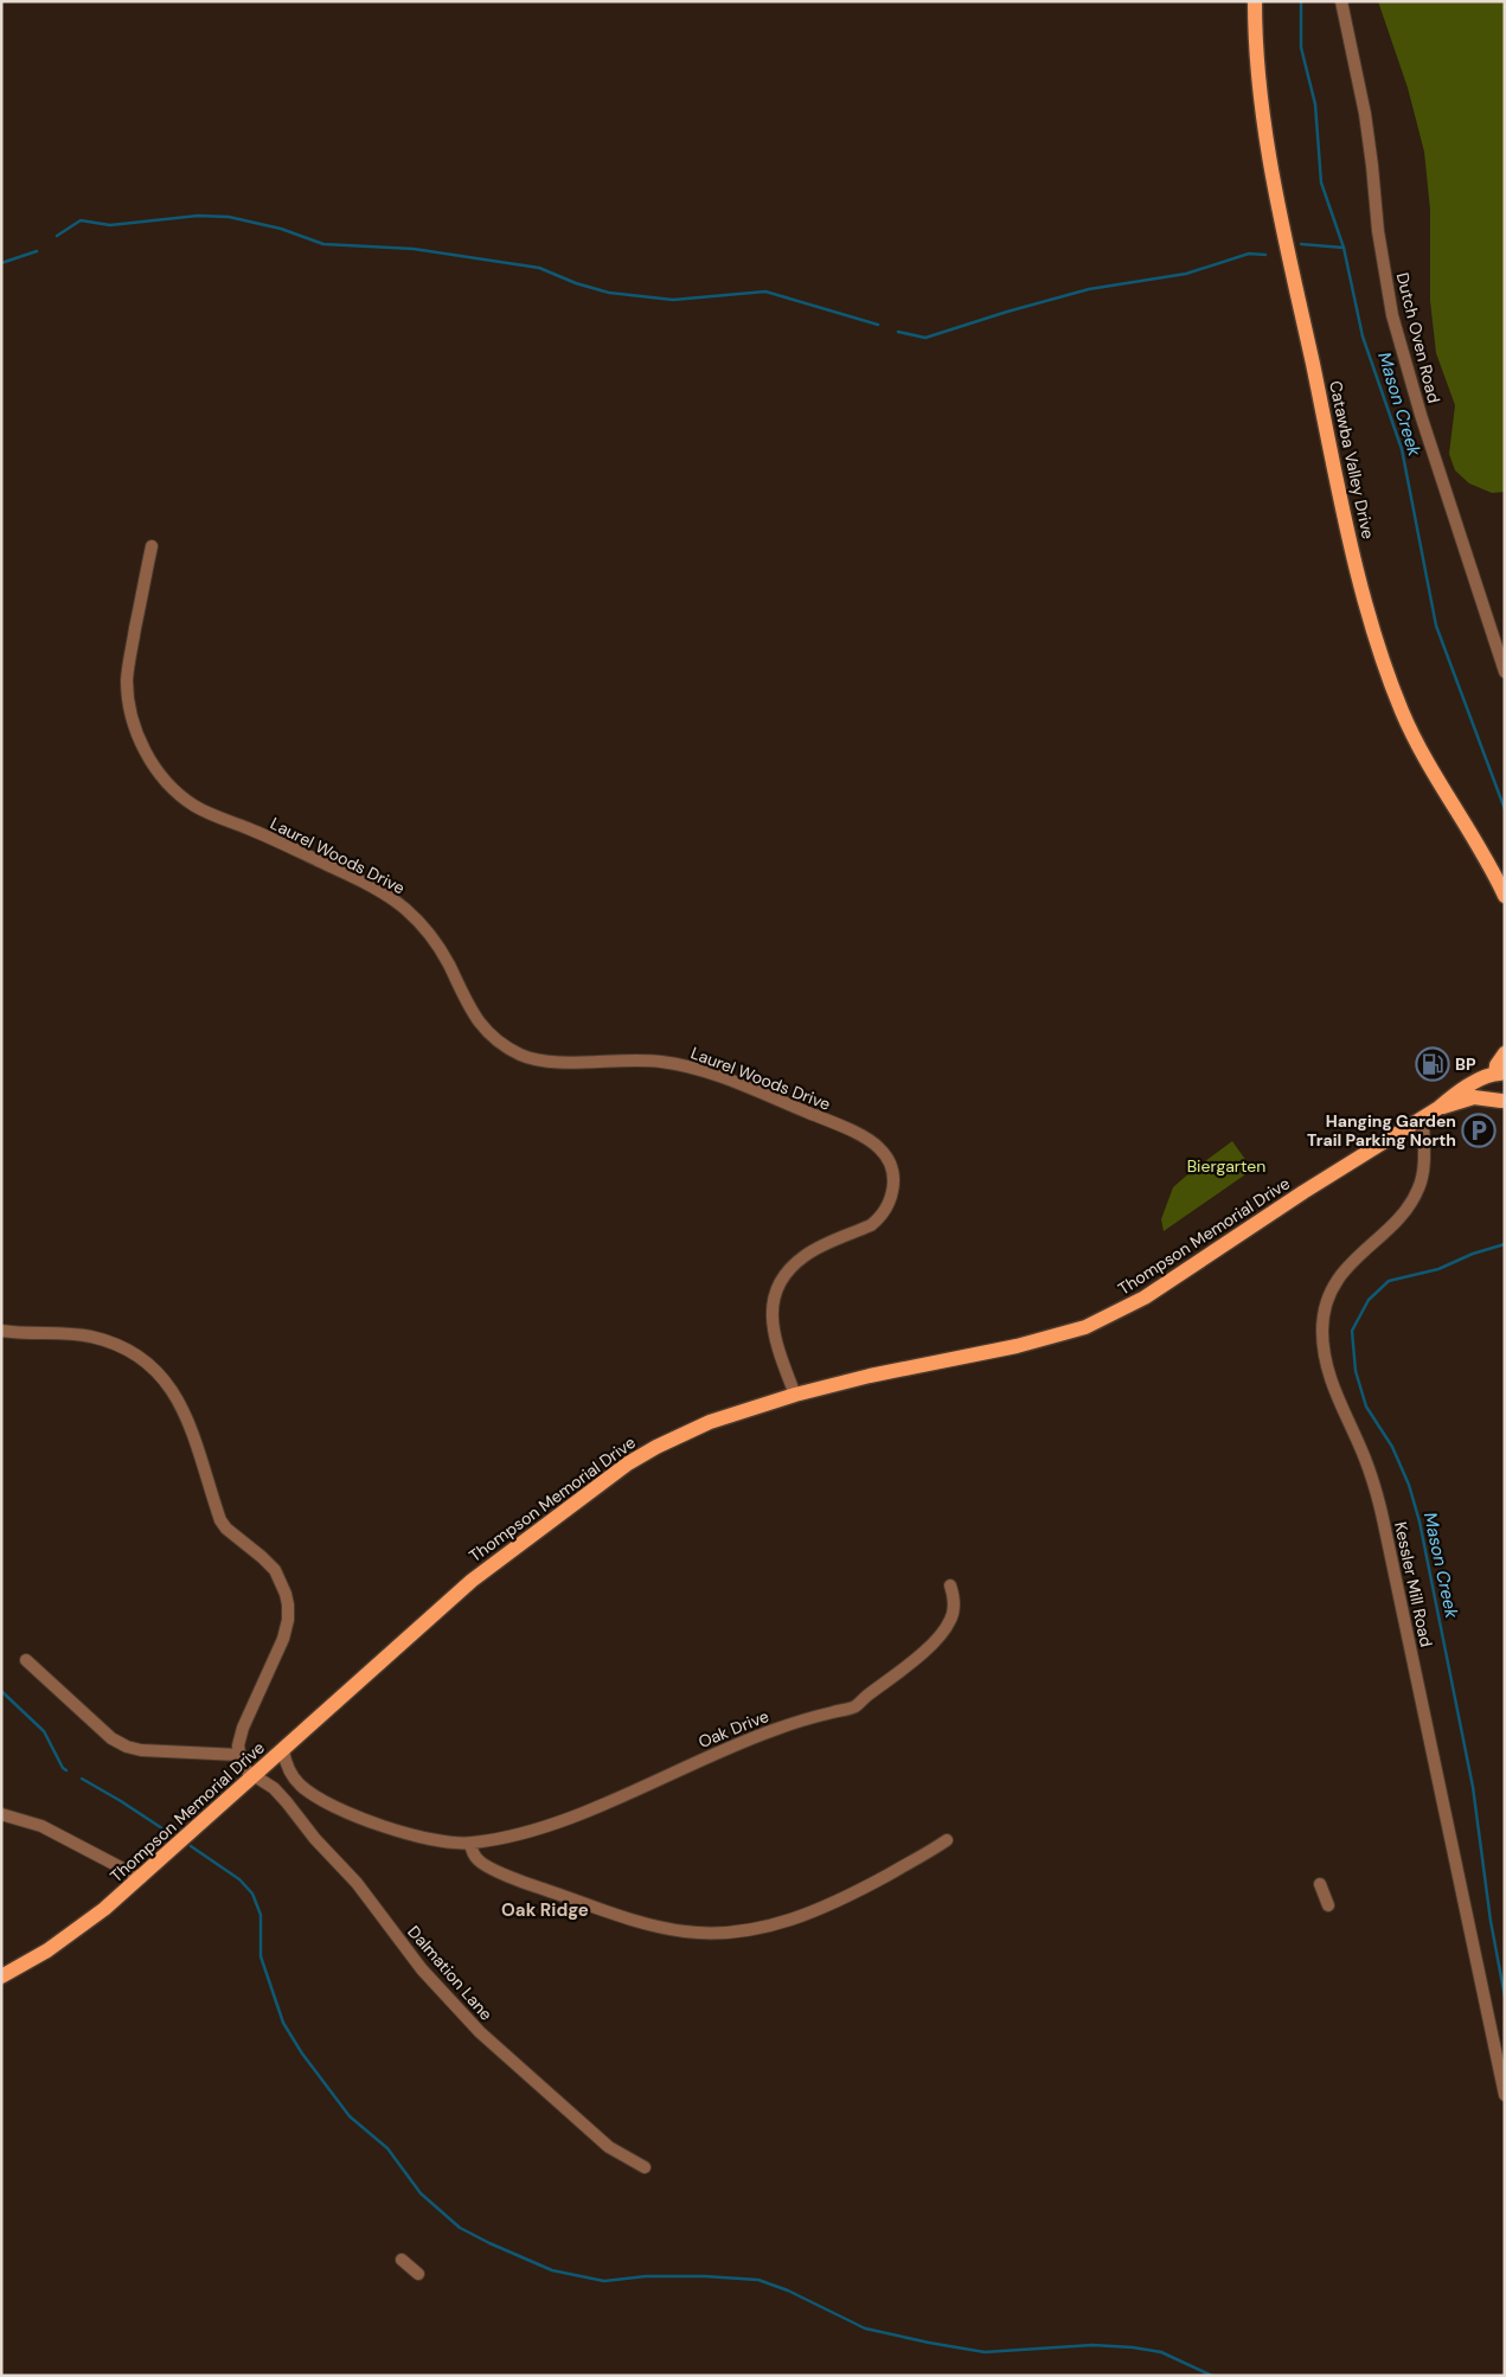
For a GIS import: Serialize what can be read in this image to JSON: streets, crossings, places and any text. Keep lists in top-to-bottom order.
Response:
{
  "streets": {
    "main road": ["Catawba Valley Drive", "Thompson Memorial Drive"],
    "street": [
      "Dutch Oven Road",
      "Laurel Woods Drive",
      "Kessler Mill Road",
      "Oak Drive",
      "Dalmation Lane"
    ]
  },
  "crossings": [
    ["Laurel Woods Drive", "Thompson Memorial Drive"],
    ["Thompson Memorial Drive", "Kessler Mill Road"],
    ["Thompson Memorial Drive", "Oak Drive"],
    ["Thompson Memorial Drive", "Dalmation Lane"]
  ],
  "districts": ["Oak Ridge"],
  "water": ["Mason Creek"],
  "parks": ["Biergarten"],
  "places": {
    "fuel station": ["BP"],
    "parking": ["Hanging Garden Trail Parking North"]
  }
}
